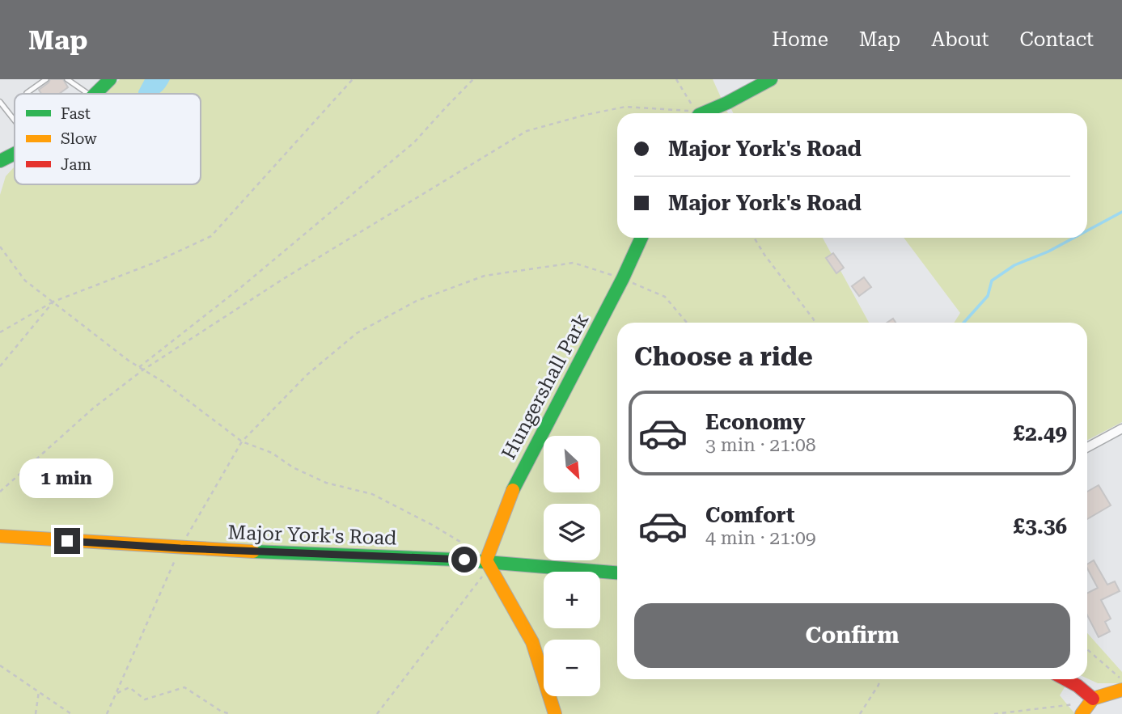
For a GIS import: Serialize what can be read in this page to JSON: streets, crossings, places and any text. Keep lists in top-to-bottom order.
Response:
{
  "streets": {
    "main road": ["Hungershall Park", "Major York's Road"]
  },
  "crossings": [
    ["Hungershall Park", "Major York's Road"]
  ],
  "legend": ["Fast", "Slow", "Jam"],
  "north": "bottom right",
  "page": {
    "header": "Map",
    "nav": [
      "Home",
      "Map",
      "About",
      "Contact"
    ],
    "banner": ["Major York's Road", "Major York's Road"],
    "heading": "Choose a ride",
    "list": [
      {
        "name": "Economy",
        "note": "3 min · 21:08",
        "value": "£2.49"
      },
      {
        "name": "Comfort",
        "note": "4 min · 21:09",
        "value": "£3.36"
      }
    ],
    "map_buttons": ["+", "−"],
    "bubble": "1 min",
    "buttons": "Confirm"
  }
}
